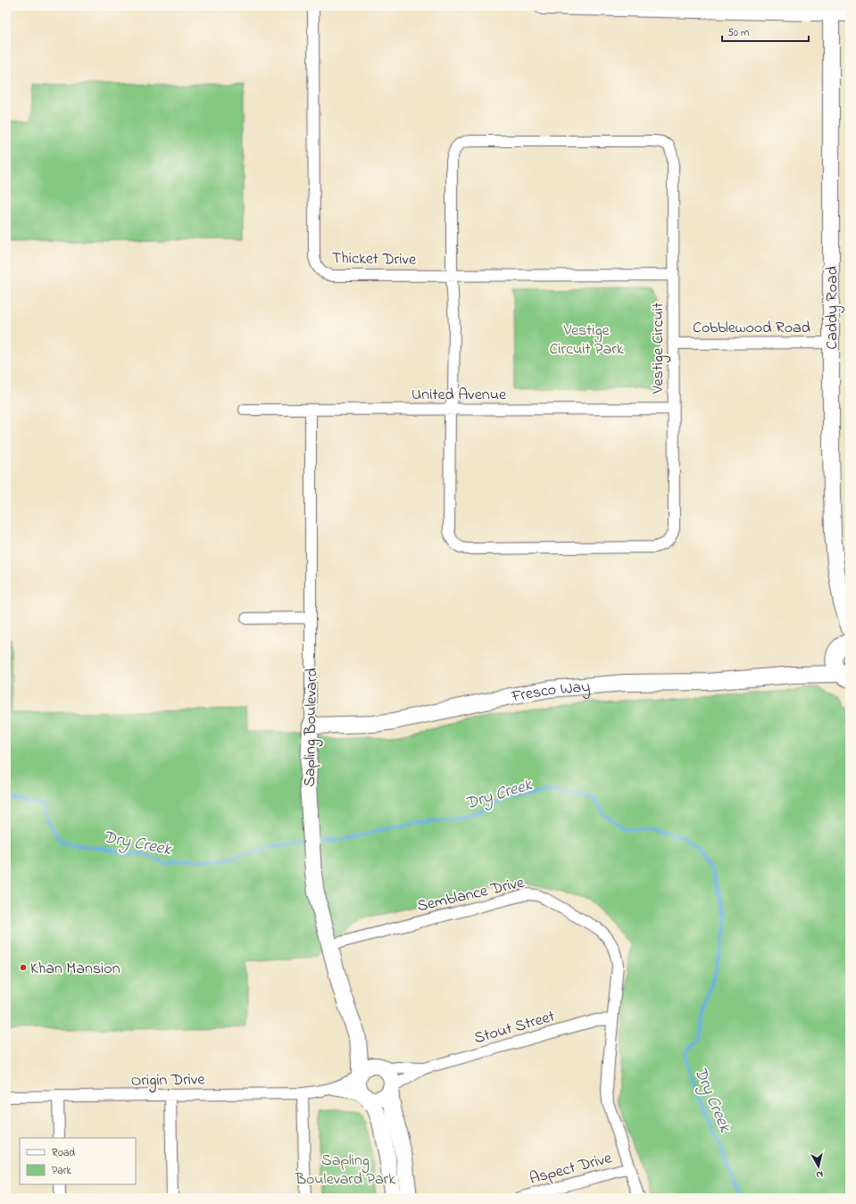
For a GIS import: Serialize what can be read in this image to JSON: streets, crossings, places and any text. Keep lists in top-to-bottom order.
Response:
{
  "streets": {
    "street": [
      "Thicket Drive",
      "Caddy Road",
      "Cobblewood Road",
      "Vestige Circuit",
      "United Avenue",
      "Fresco Way",
      "Sapling Boulevard",
      "Semblance Drive",
      "Stout Street",
      "Origin Drive",
      "Aspect Drive"
    ]
  },
  "crossings": [
    ["Thicket Drive", "Vestige Circuit"],
    ["Caddy Road", "Cobblewood Road"],
    ["Caddy Road", "Fresco Way"],
    ["Cobblewood Road", "Vestige Circuit"],
    ["Vestige Circuit", "United Avenue"],
    ["United Avenue", "Sapling Boulevard"],
    ["Fresco Way", "Sapling Boulevard"],
    ["Sapling Boulevard", "Semblance Drive"],
    ["Sapling Boulevard", "Stout Street"],
    ["Sapling Boulevard", "Origin Drive"],
    ["Semblance Drive", "Stout Street"],
    ["Semblance Drive", "Aspect Drive"],
    ["Stout Street", "Origin Drive"]
  ],
  "water": ["Dry Creek"],
  "parks": ["Vestige Circuit Park", "Sapling Boulevard Park"],
  "places": ["Khan Mansion"],
  "legend": ["Road", "Park"],
  "scale_bar": "50 m",
  "north": "bottom"
}
